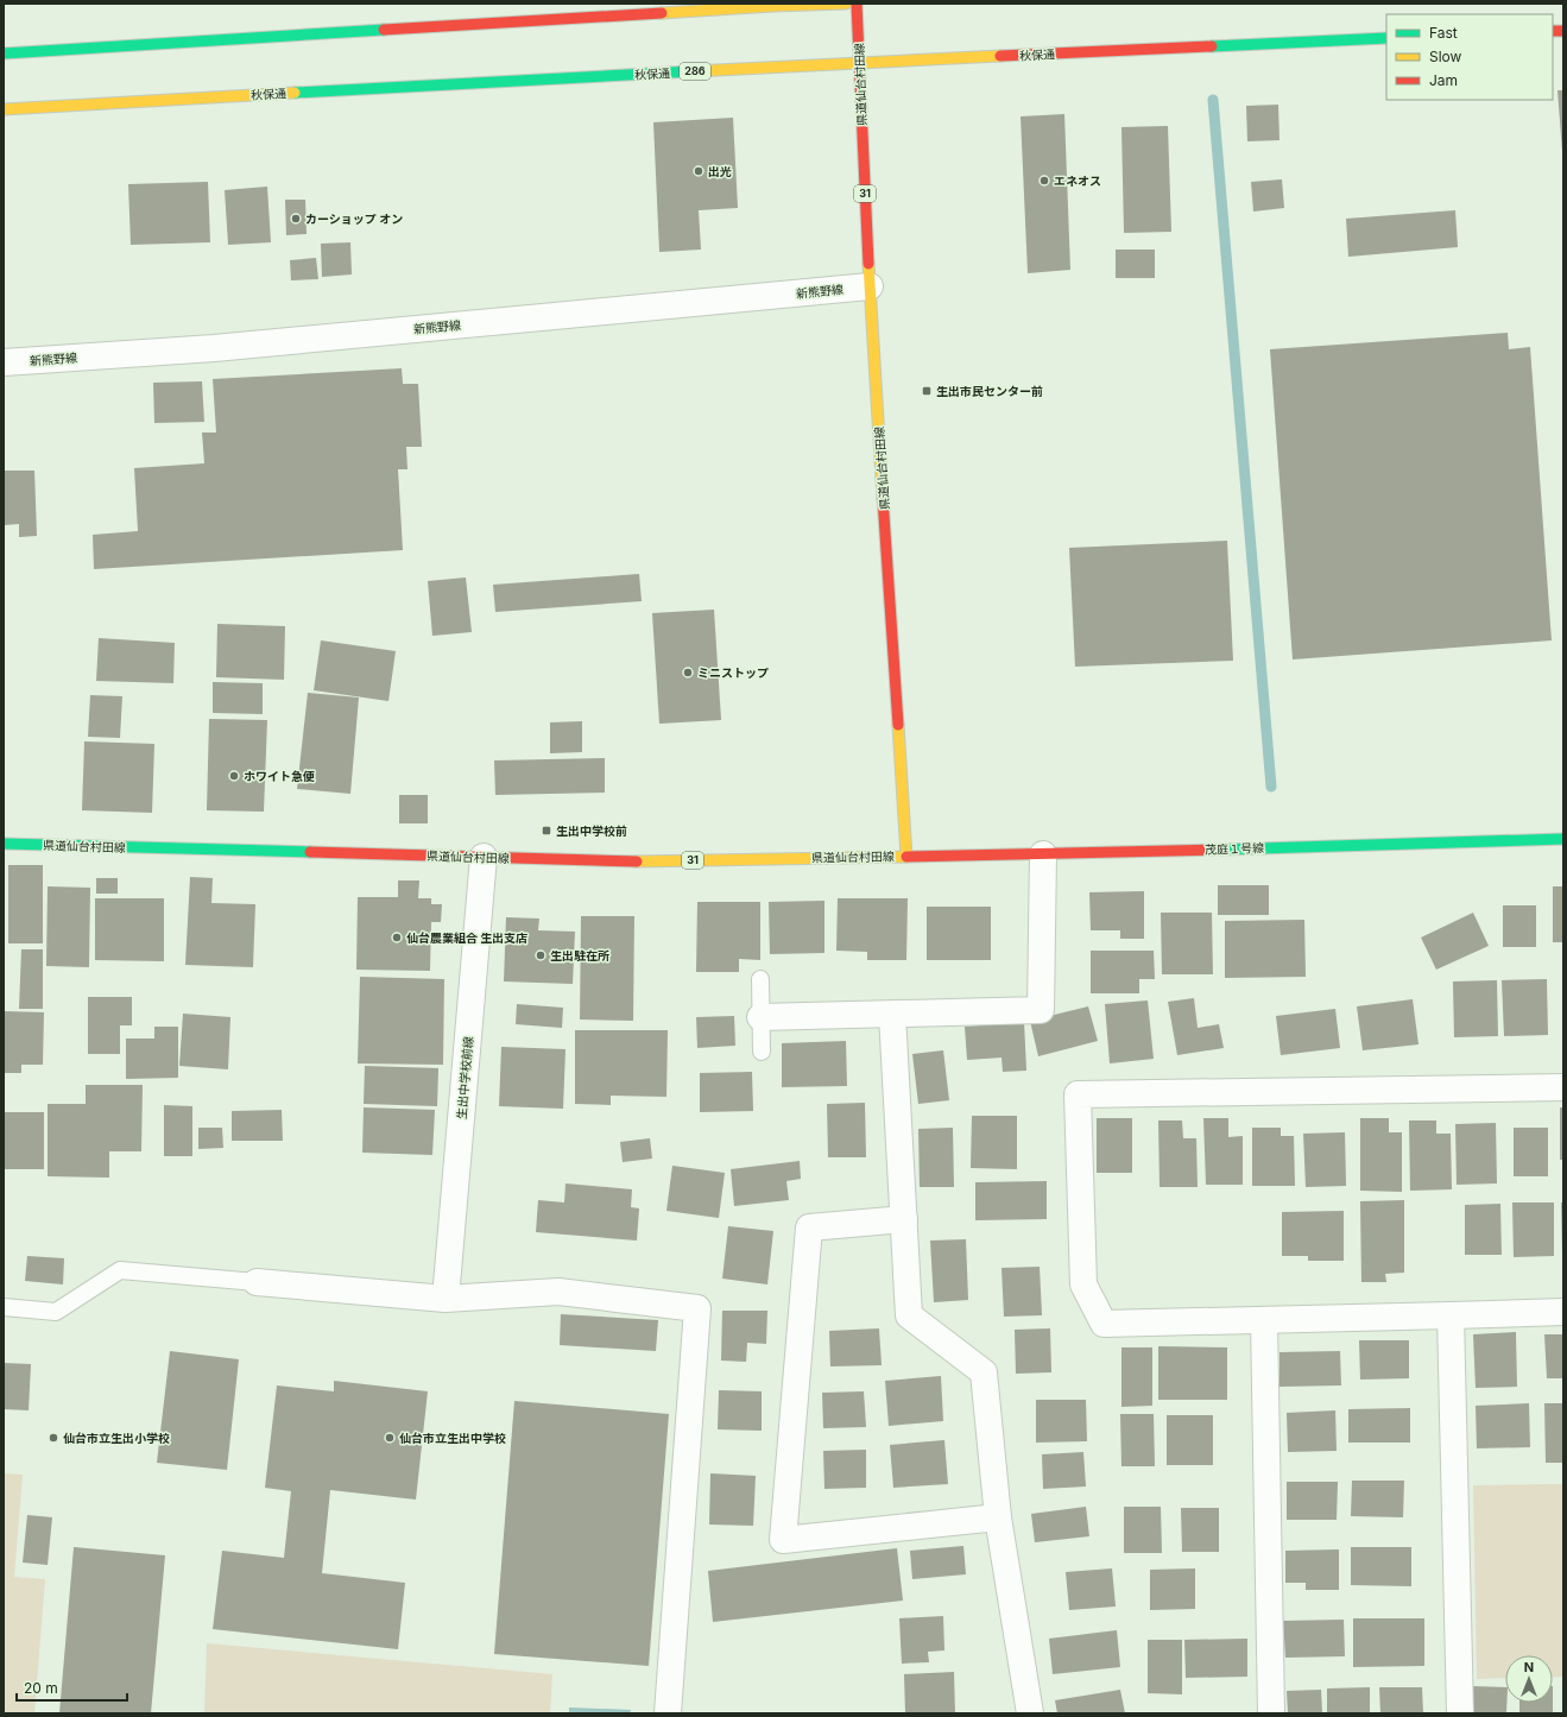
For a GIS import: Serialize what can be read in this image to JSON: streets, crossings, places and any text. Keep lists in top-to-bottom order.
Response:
{
  "streets": {
    "main road": [
      "秋保通",
      "286",
      "県道仙台村田線",
      "31",
      "茂庭１号線"
    ],
    "street": ["新熊野線", "生出中学校前線"]
  },
  "crossings": [
    ["秋保通", "県道仙台村田線"],
    ["県道仙台村田線", "新熊野線"],
    ["県道仙台村田線", "茂庭１号線"],
    ["県道仙台村田線", "生出中学校前線"]
  ],
  "places": {
    "other": [
      "出光",
      "エネオス",
      "カーショップ オン",
      "ミニストップ",
      "ホワイト急便",
      "仙台農業組合 生出支店",
      "生出駐在所",
      "仙台市立生出小学校",
      "仙台市立生出中学校"
    ],
    "transit": ["生出市民センター前", "生出中学校前"]
  },
  "legend": ["Fast", "Slow", "Jam"],
  "scale_bar": "20 m",
  "north": "top"
}
